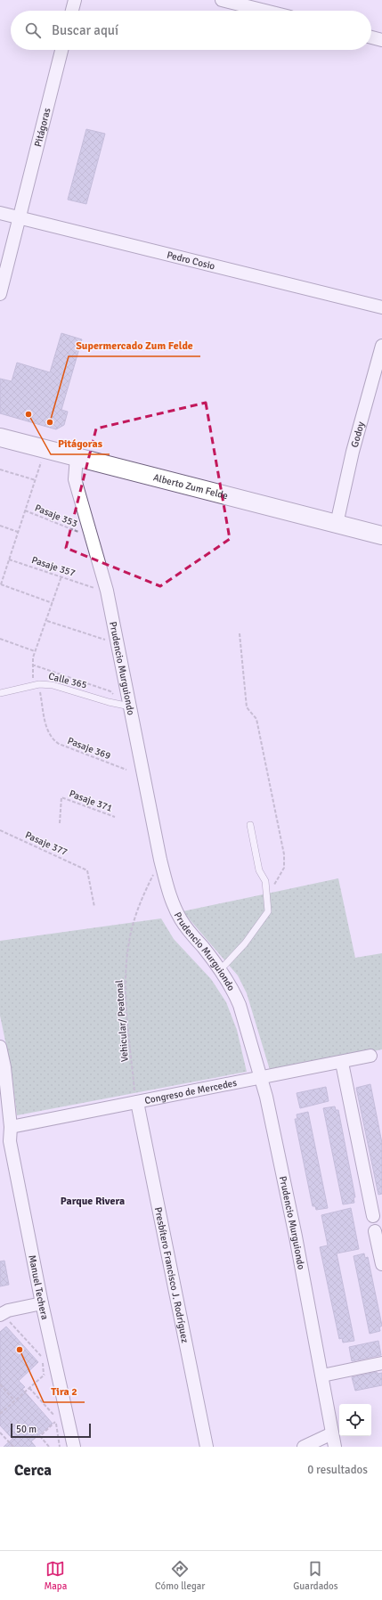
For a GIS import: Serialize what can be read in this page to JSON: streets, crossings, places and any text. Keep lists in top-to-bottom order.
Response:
{
  "streets": {
    "street": [
      "Pitágoras",
      "Pedro Cosio",
      "Godoy",
      "Alberto Zum Felde",
      "Prudencio Murguiondo",
      "Congreso de Mercedes",
      "Presbítero Francisco J. Rodríguez",
      "Manuel Techera"
    ],
    "lane": ["Calle 365"],
    "path": [
      "Pasaje 353",
      "Pasaje 357",
      "Pasaje 369",
      "Pasaje 371",
      "Pasaje 377",
      "Vehicular/ Peatonal"
    ]
  },
  "crossings": [
    ["Pitágoras", "Pedro Cosio"],
    ["Godoy", "Alberto Zum Felde"],
    ["Alberto Zum Felde", "Prudencio Murguiondo"],
    ["Prudencio Murguiondo", "Calle 365"],
    ["Prudencio Murguiondo", "Vehicular/ Peatonal"],
    ["Prudencio Murguiondo", "Congreso de Mercedes"],
    ["Calle 365", "Pasaje 369"],
    ["Vehicular/ Peatonal", "Congreso de Mercedes"],
    ["Vehicular/ Peatonal", "Presbítero Francisco J. Rodríguez"],
    ["Congreso de Mercedes", "Presbítero Francisco J. Rodríguez"],
    ["Congreso de Mercedes", "Manuel Techera"]
  ],
  "districts": ["Parque Rivera"],
  "places": ["Pitágoras", "Supermercado Zum Felde", "Tira 2"],
  "scale_bar": "50 m",
  "page": {
    "search": "Buscar aquí",
    "scale": "50 m",
    "heading": ["Cerca", "0 resultados"],
    "nav": ["Mapa", "Cómo llegar", "Guardados"]
  }
}
